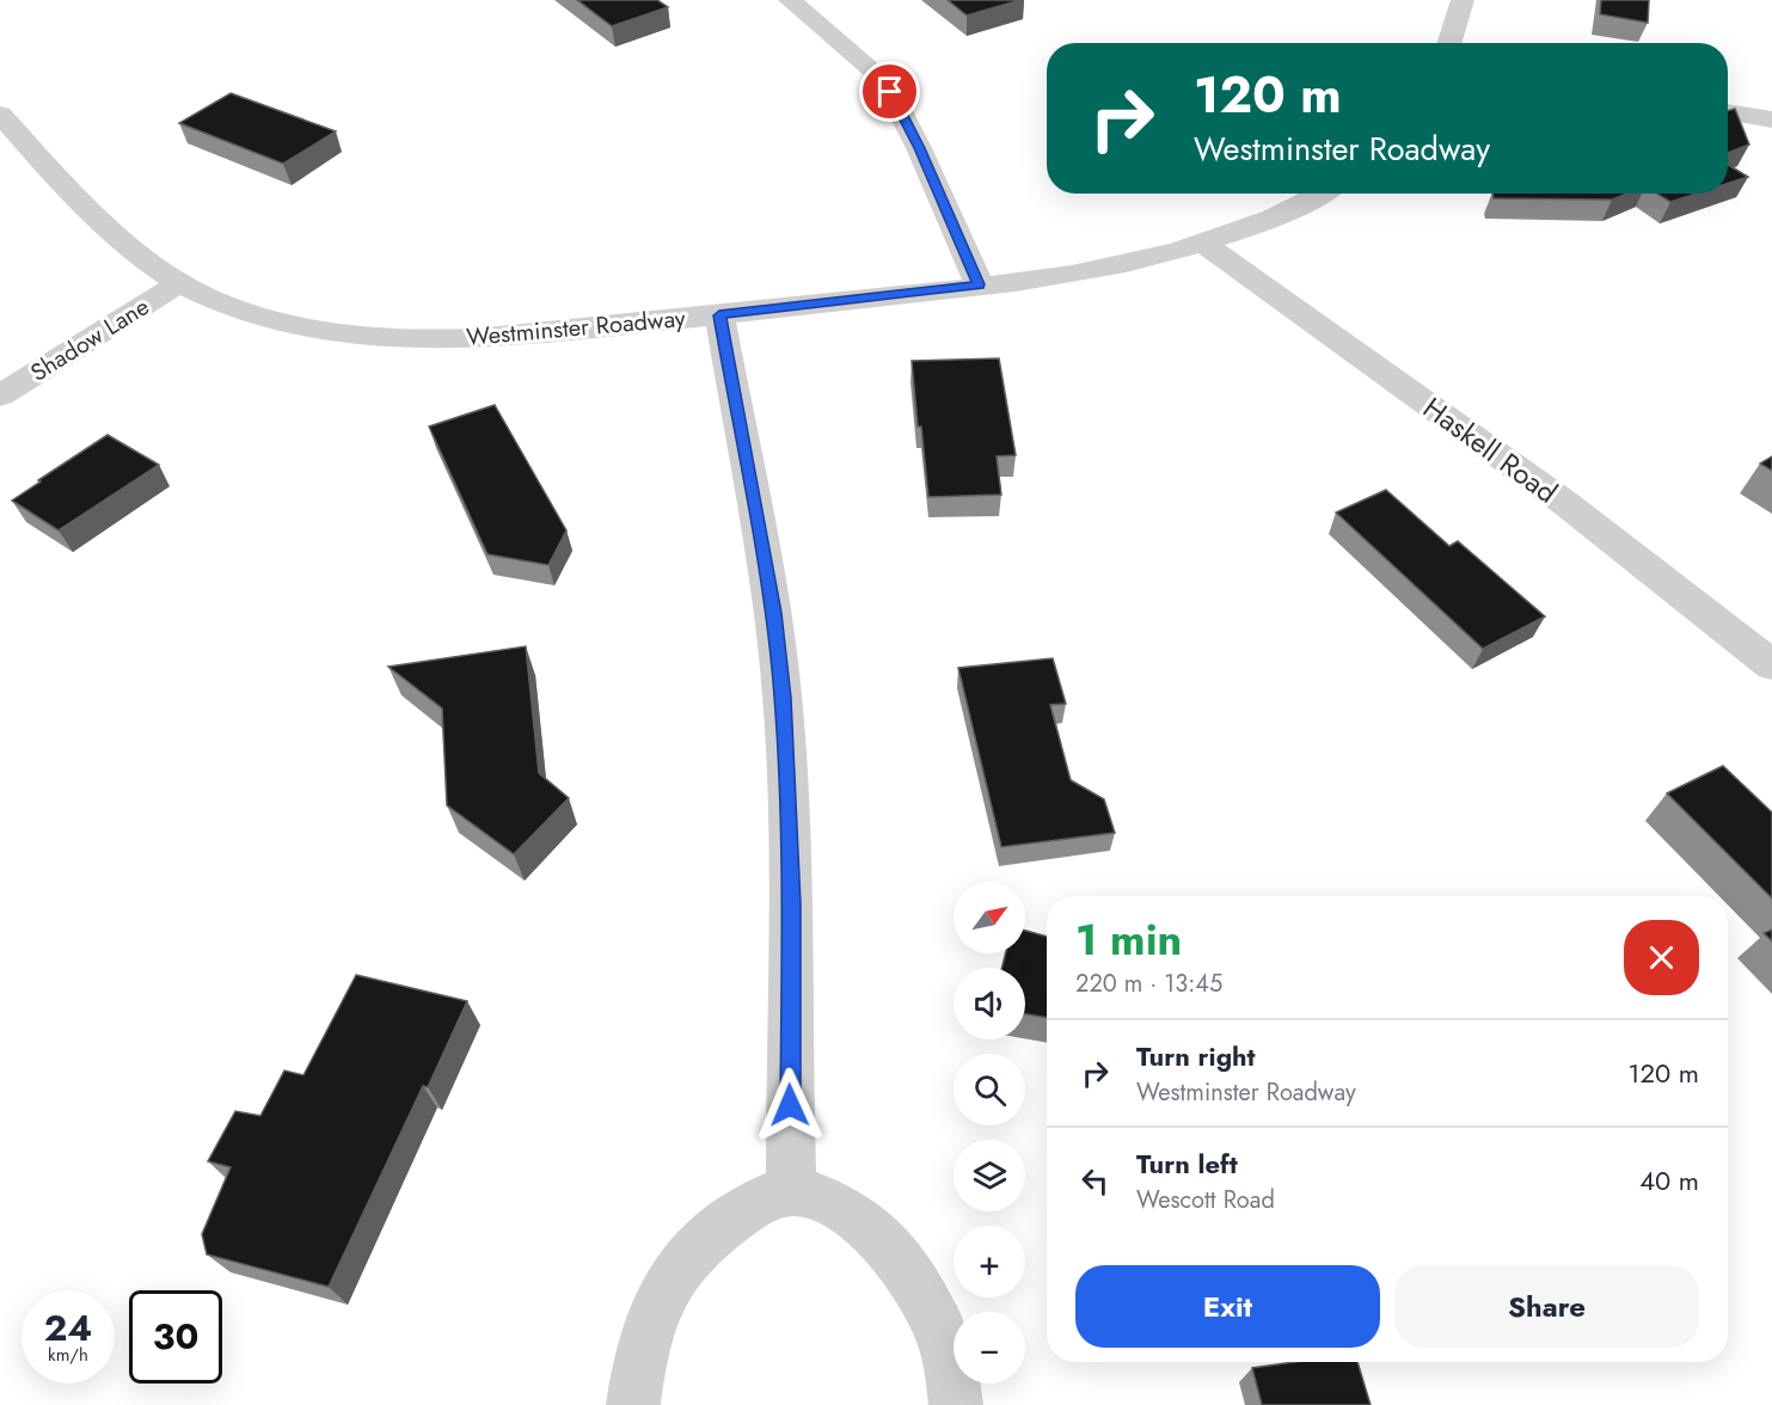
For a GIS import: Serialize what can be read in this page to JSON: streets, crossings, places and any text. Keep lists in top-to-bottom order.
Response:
{
  "streets": {
    "street": ["Westminster Roadway", "Shadow Lane", "Haskell Road"]
  },
  "crossings": [
    ["Westminster Roadway", "Shadow Lane"],
    ["Westminster Roadway", "Haskell Road"]
  ],
  "north": "top right",
  "page": {
    "turn": ["120 m", "Westminster Roadway"],
    "map_buttons": ["+", "−"],
    "heading": ["1 min", "220 m · 13:45"],
    "list": [
      {
        "name": "Turn right",
        "note": "Westminster Roadway",
        "value": "120 m"
      },
      {
        "name": "Turn left",
        "note": "Wescott Road",
        "value": "40 m"
      }
    ],
    "buttons": ["Exit", "Share"],
    "speed": "24 km/h",
    "limit": "30"
  }
}
